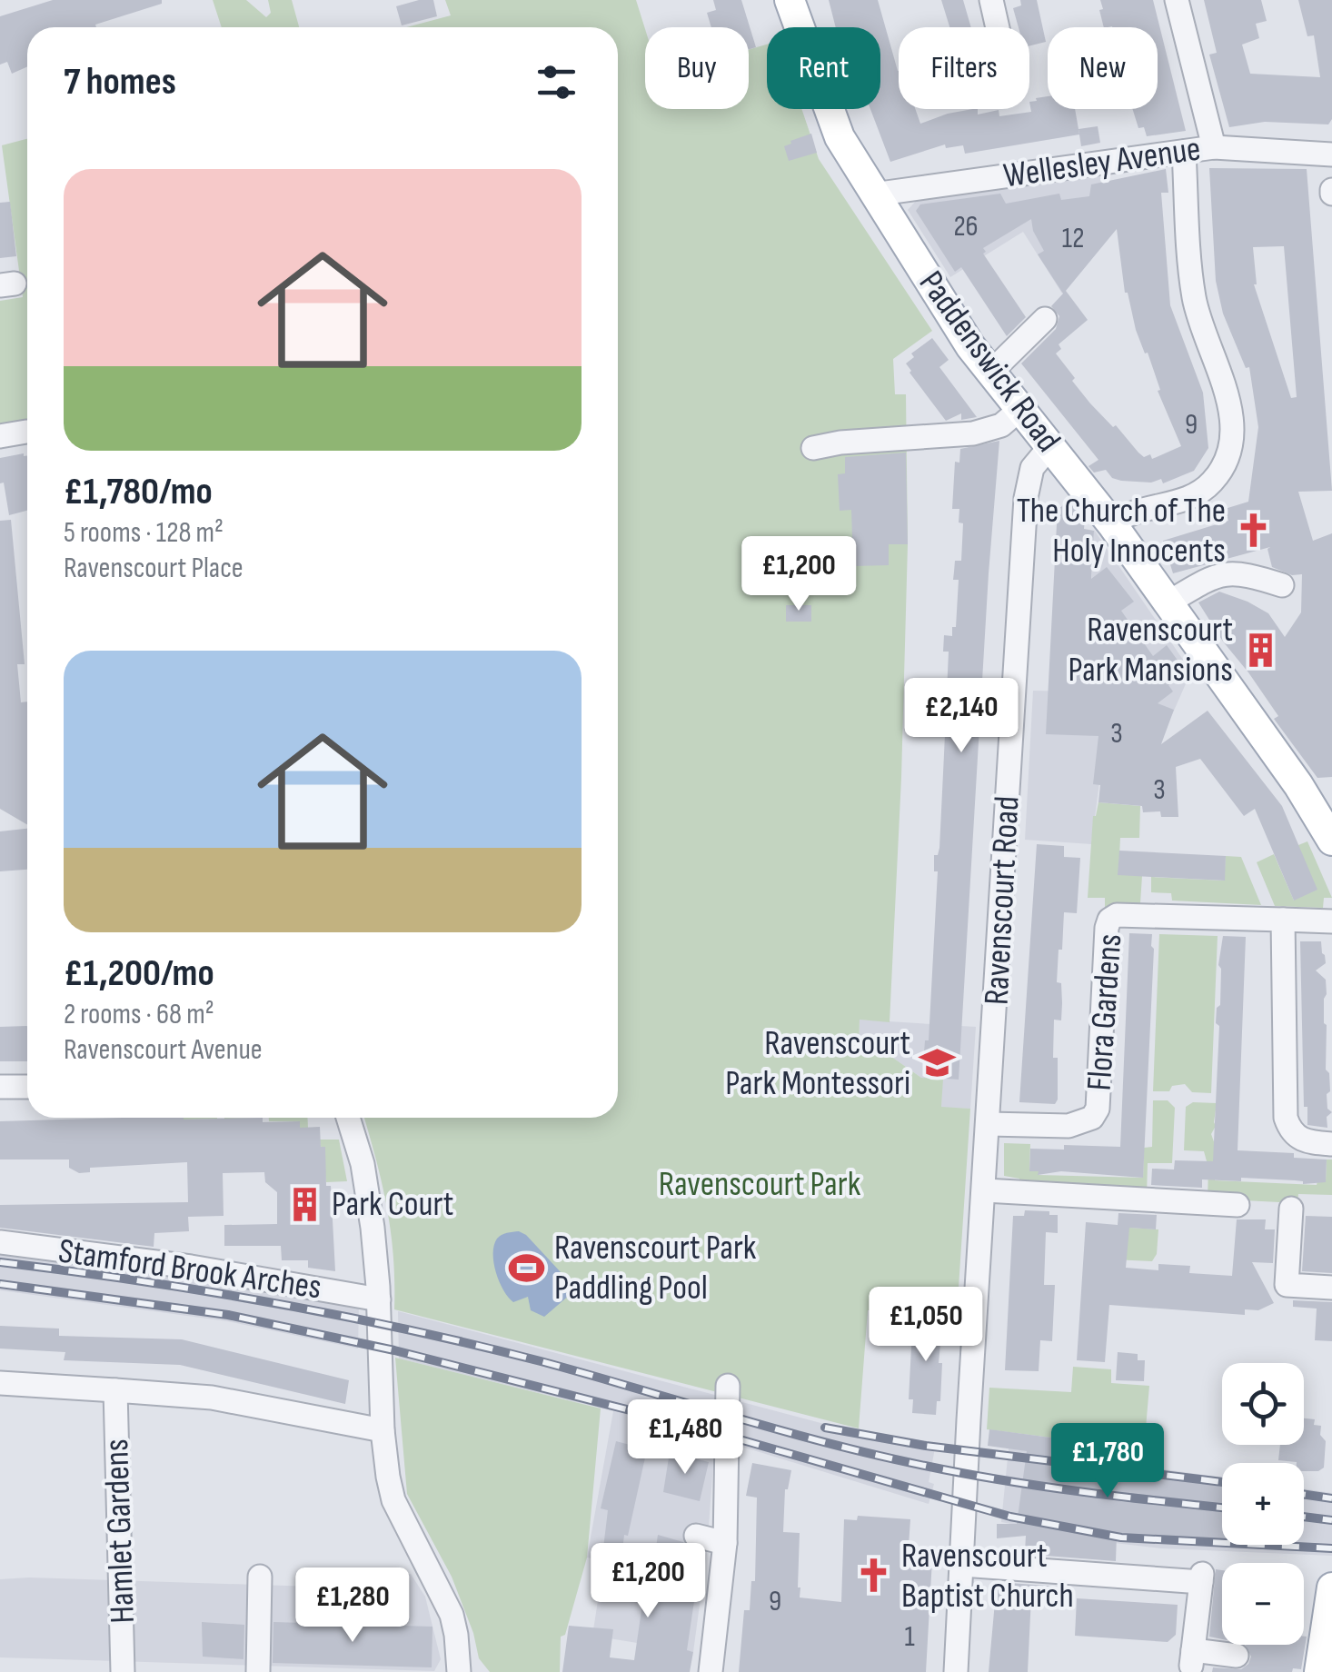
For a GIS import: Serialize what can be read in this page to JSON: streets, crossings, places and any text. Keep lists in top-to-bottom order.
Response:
{
  "streets": {
    "main road": ["Paddenswick Road"],
    "street": [
      "Wellesley Avenue",
      "Ravenscourt Road",
      "Flora Gardens",
      "Stamford Brook Arches",
      "Hamlet Gardens"
    ]
  },
  "crossings": [
    ["Wellesley Avenue", "Paddenswick Road"],
    ["Paddenswick Road", "Ravenscourt Road"],
    ["Ravenscourt Road", "Flora Gardens"]
  ],
  "parks": ["Ravenscourt Park"],
  "places": {
    "church": ["The Church of The Holy Innocents", "Ravenscourt Baptist Church"],
    "building": ["Ravenscourt Park Mansions", "Park Court"],
    "school or university": ["Ravenscourt Park Montessori"],
    "sports": ["Ravenscourt Park Paddling Pool"]
  },
  "house_numbers": [
    "26",
    "12",
    "9",
    "3",
    "3",
    "9",
    "1"
  ],
  "page": {
    "chip": [
      "Buy",
      "Rent",
      "Filters",
      "New"
    ],
    "heading": "7 homes",
    "list": [
      {
        "name": "£1,780/mo",
        "note": "5 rooms · 128 m² · Ravenscourt Place"
      },
      {
        "name": "£1,200/mo",
        "note": "2 rooms · 68 m² · Ravenscourt Avenue"
      }
    ],
    "price": [
      "£1,200",
      "£2,140",
      "£1,050",
      "£1,480",
      "£1,780",
      "£1,200",
      "£1,280"
    ],
    "map_buttons": ["+", "−"]
  }
}
